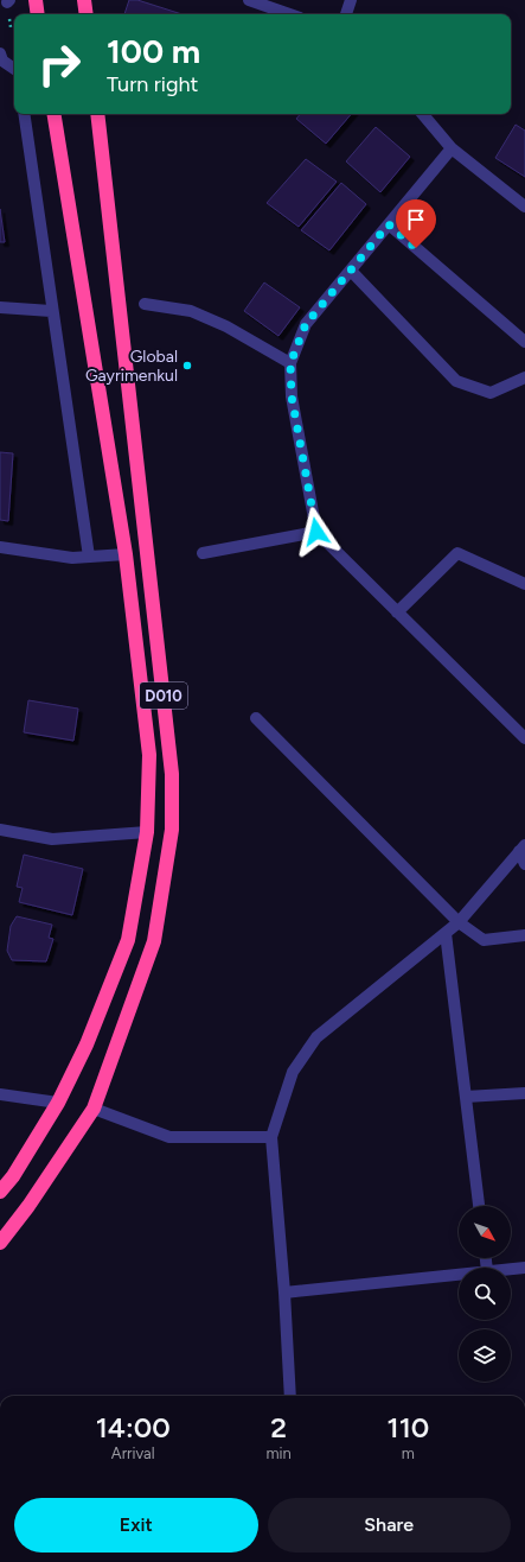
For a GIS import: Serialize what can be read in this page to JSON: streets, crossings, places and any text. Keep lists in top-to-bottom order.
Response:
{
  "streets": {
    "highway": ["D010"]
  },
  "places": ["Global Gayrimenkul"],
  "north": "bottom right",
  "page": {
    "turn": ["100 m", "Turn right"],
    "eta": [
      "14:00",
      "Arrival",
      "2",
      "min",
      "110",
      "m"
    ],
    "buttons": ["Exit", "Share"]
  }
}
